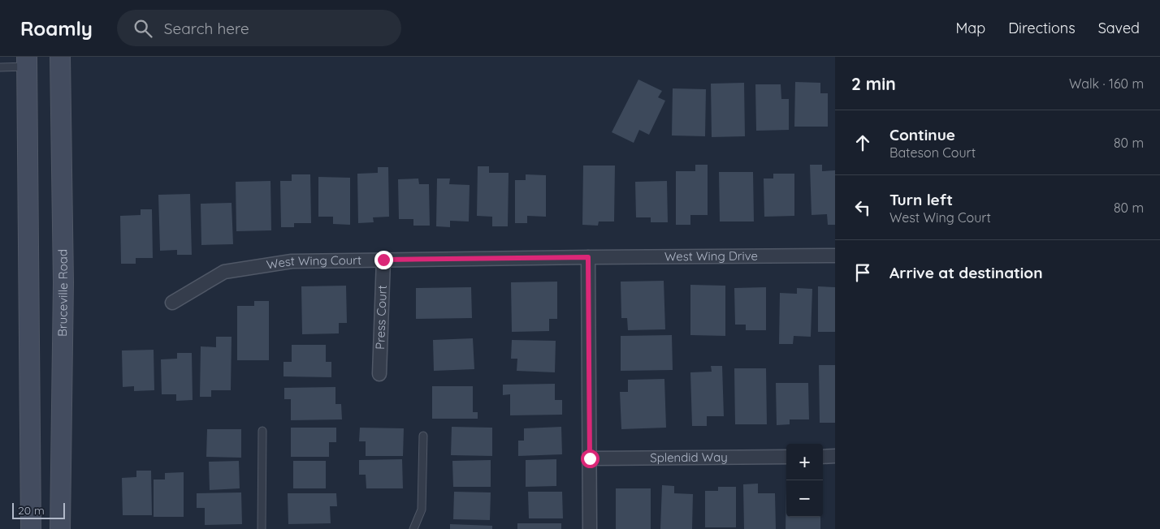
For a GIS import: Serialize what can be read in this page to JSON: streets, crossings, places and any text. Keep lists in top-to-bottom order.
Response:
{
  "streets": {
    "main road": ["Bruceville Road"],
    "street": [
      "West Wing Drive",
      "West Wing Court",
      "Press Court",
      "Splendid Way"
    ]
  },
  "crossings": [
    ["West Wing Drive", "West Wing Court"],
    ["West Wing Court", "Press Court"]
  ],
  "scale_bar": "20 m",
  "page": {
    "header": "Roamly",
    "search": "Search here",
    "nav": ["Map", "Directions", "Saved"],
    "heading": ["2 min", "Walk · 160 m"],
    "list": [
      ["Continue", "Bateson Court", "80 m"],
      ["Turn left", "West Wing Court", "80 m"],
      "Arrive at destination"
    ],
    "map_buttons": ["+", "−"],
    "scale": "20 m"
  }
}
